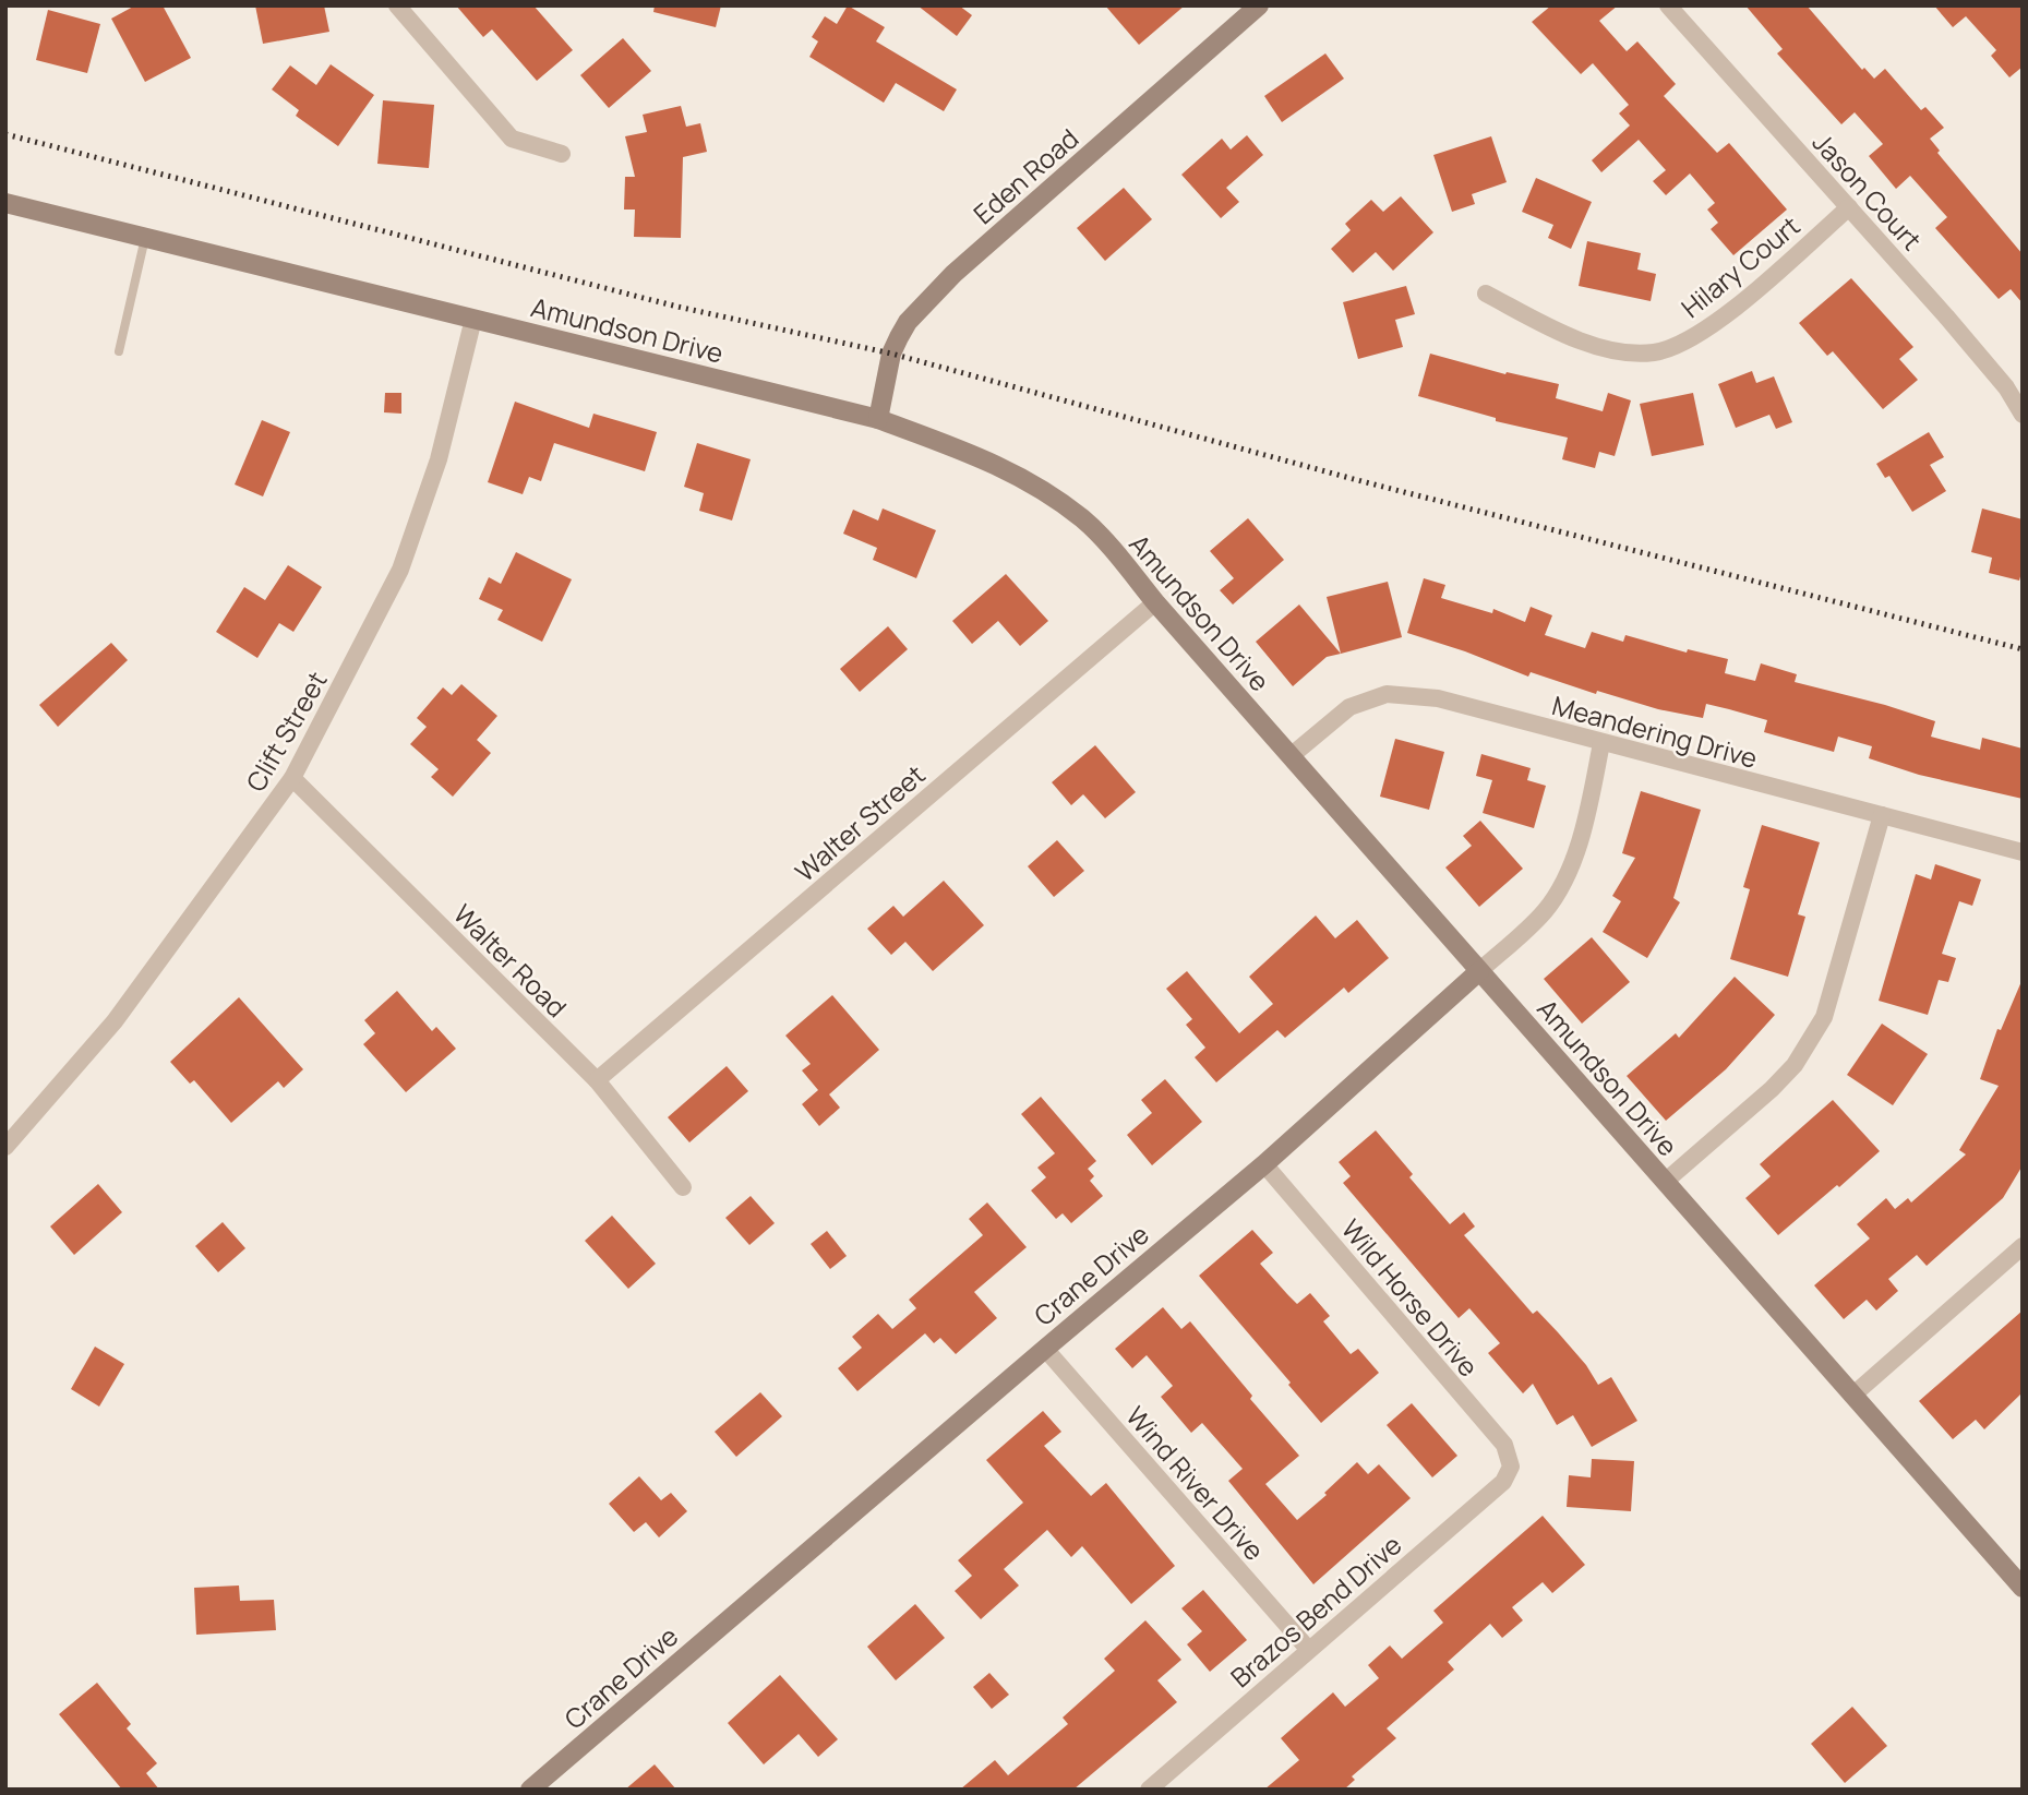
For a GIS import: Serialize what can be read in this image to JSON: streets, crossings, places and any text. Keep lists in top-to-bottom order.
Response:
{
  "streets": {
    "street": [
      "Eden Road",
      "Jason Court",
      "Hilary Court",
      "Amundson Drive",
      "Clift Street",
      "Meandering Drive",
      "Walter Street",
      "Walter Road",
      "Crane Drive",
      "Wild Horse Drive",
      "Wind River Drive",
      "Brazos Bend Drive"
    ]
  },
  "crossings": [
    ["Eden Road", "Amundson Drive"],
    ["Jason Court", "Hilary Court"],
    ["Amundson Drive", "Clift Street"],
    ["Amundson Drive", "Meandering Drive"],
    ["Amundson Drive", "Walter Street"],
    ["Amundson Drive", "Crane Drive"],
    ["Clift Street", "Walter Road"],
    ["Meandering Drive", "Crane Drive"],
    ["Walter Street", "Walter Road"],
    ["Crane Drive", "Wild Horse Drive"],
    ["Crane Drive", "Wind River Drive"],
    ["Wild Horse Drive", "Brazos Bend Drive"],
    ["Wind River Drive", "Brazos Bend Drive"]
  ]
}
